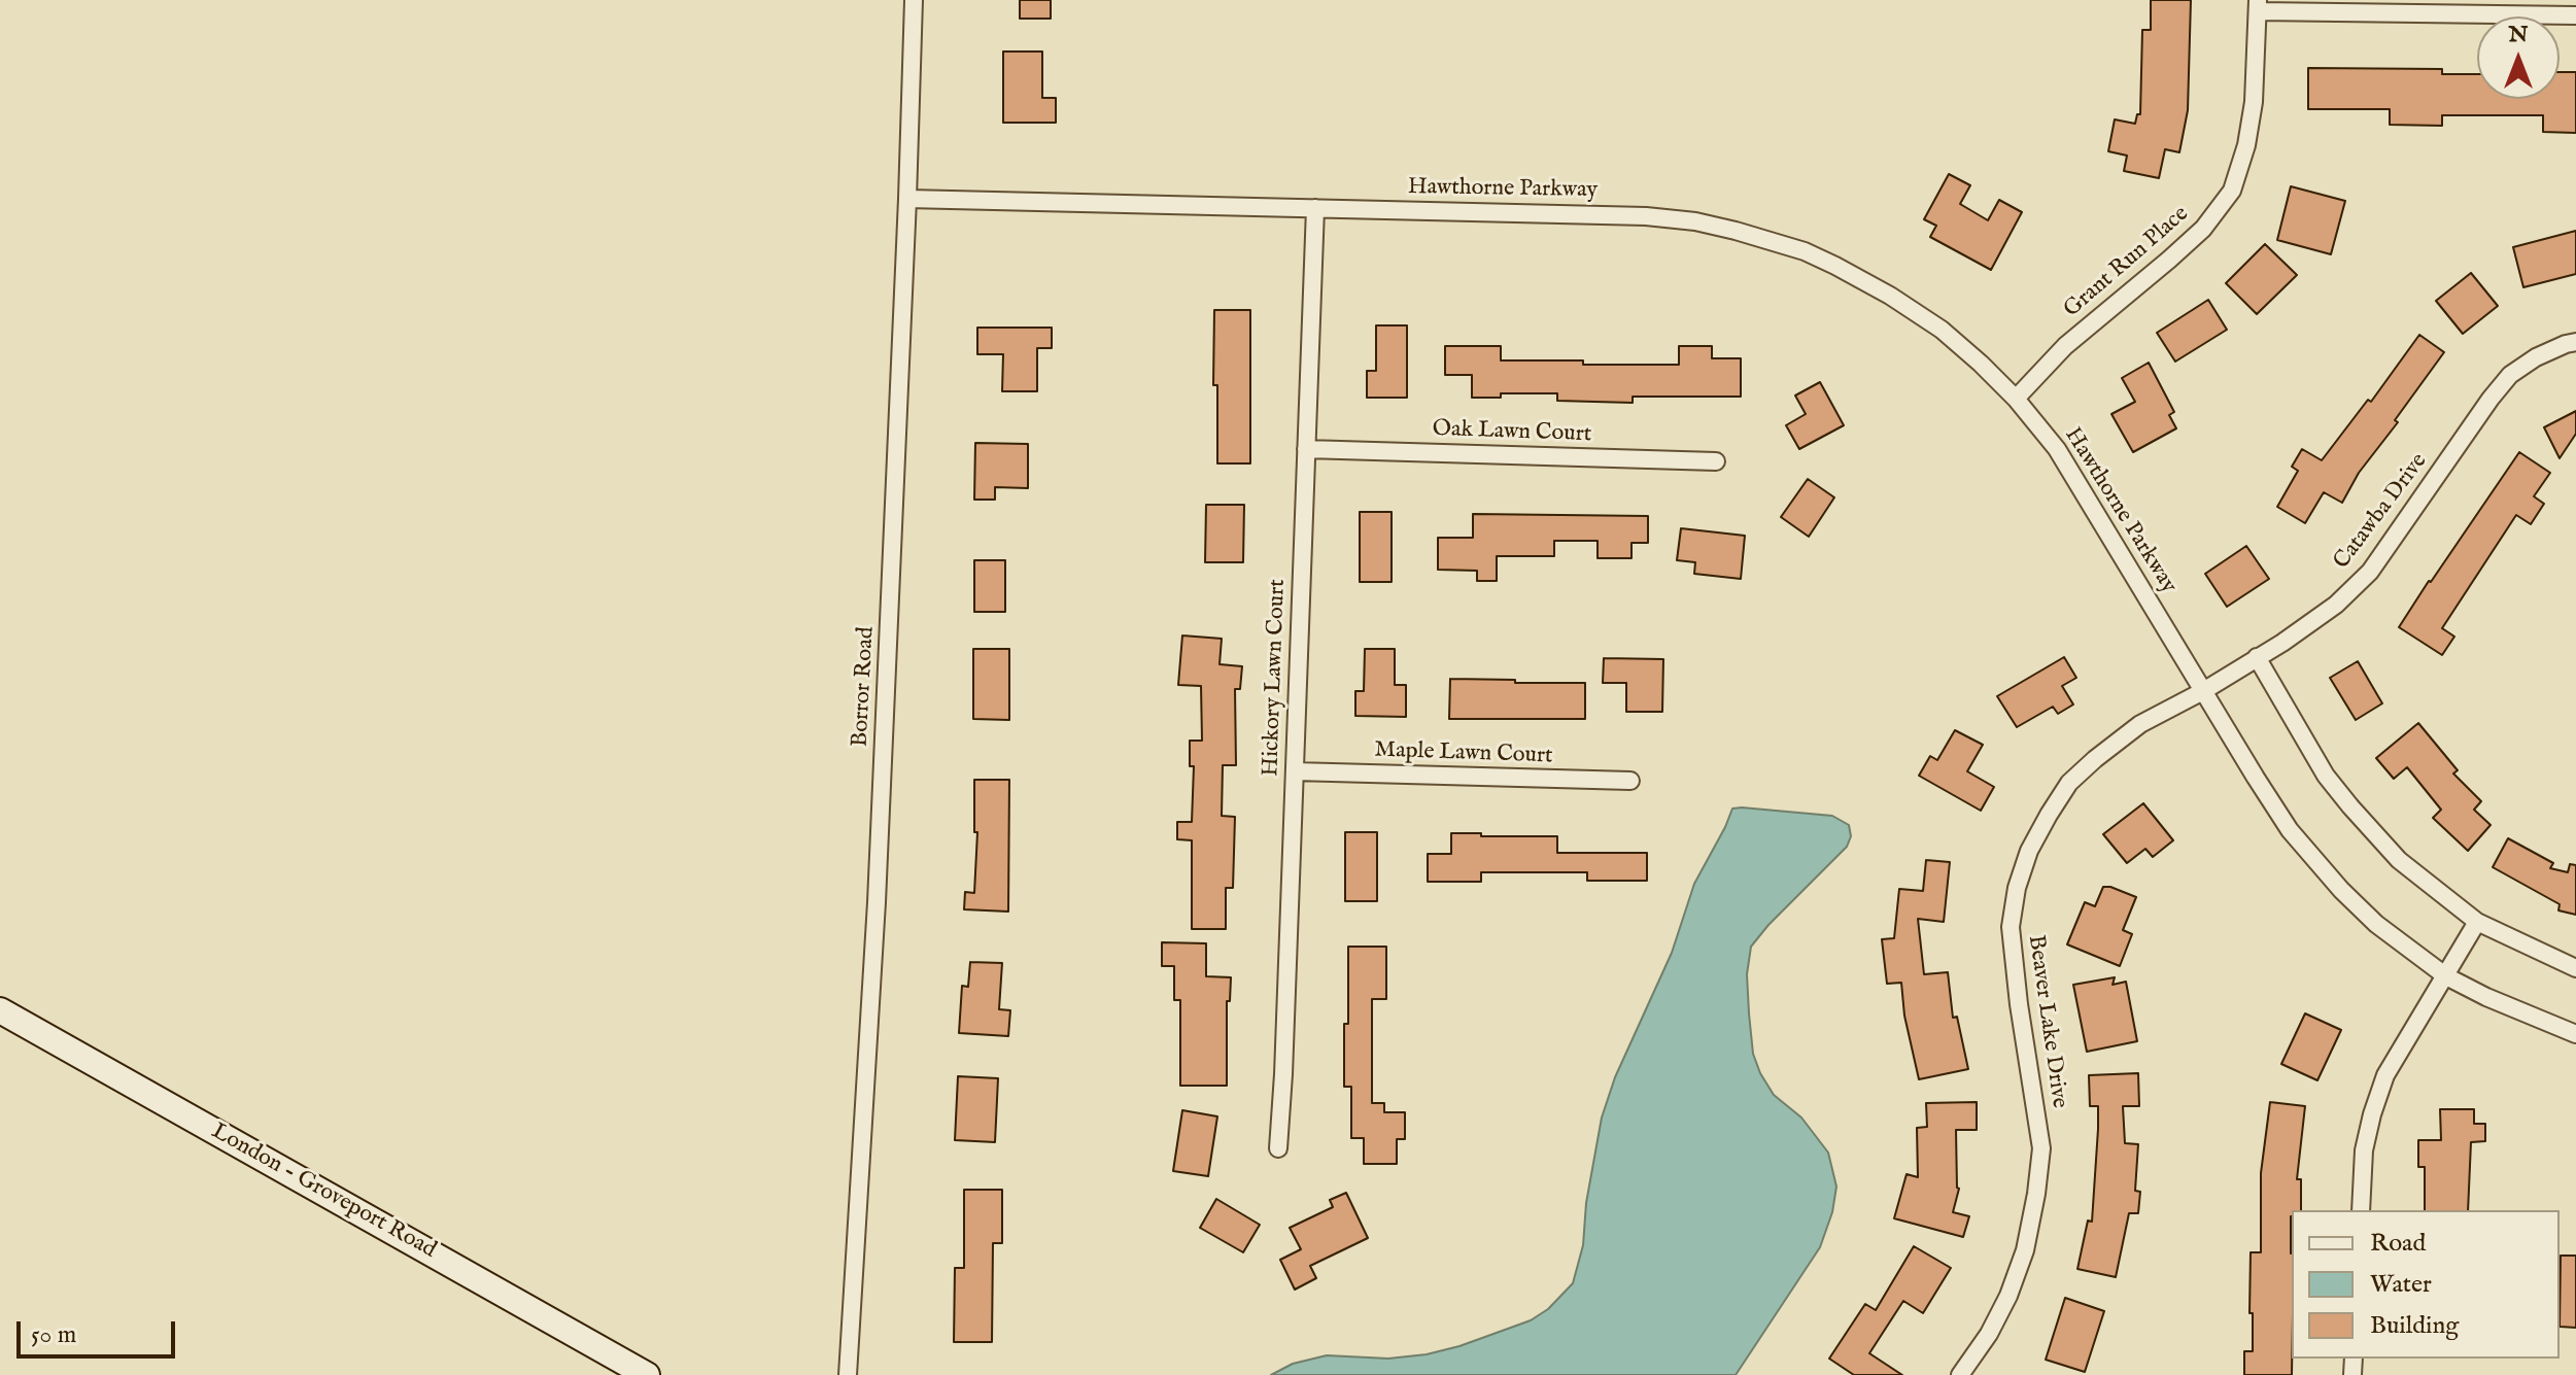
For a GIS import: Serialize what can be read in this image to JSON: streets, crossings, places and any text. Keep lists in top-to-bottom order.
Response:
{
  "streets": {
    "main road": ["London - Groveport Road"],
    "street": [
      "Hawthorne Parkway",
      "Grant Run Place",
      "Oak Lawn Court",
      "Catawba Drive",
      "Hickory Lawn Court",
      "Borror Road",
      "Maple Lawn Court",
      "Beaver Lake Drive"
    ]
  },
  "crossings": [
    ["Hawthorne Parkway", "Grant Run Place"],
    ["Hawthorne Parkway", "Catawba Drive"],
    ["Hawthorne Parkway", "Hickory Lawn Court"],
    ["Hawthorne Parkway", "Borror Road"],
    ["Hawthorne Parkway", "Beaver Lake Drive"],
    ["Oak Lawn Court", "Hickory Lawn Court"],
    ["Catawba Drive", "Beaver Lake Drive"],
    ["Hickory Lawn Court", "Maple Lawn Court"]
  ],
  "legend": ["Road", "Water", "Building"],
  "scale_bar": "50 m",
  "north": "top"
}
